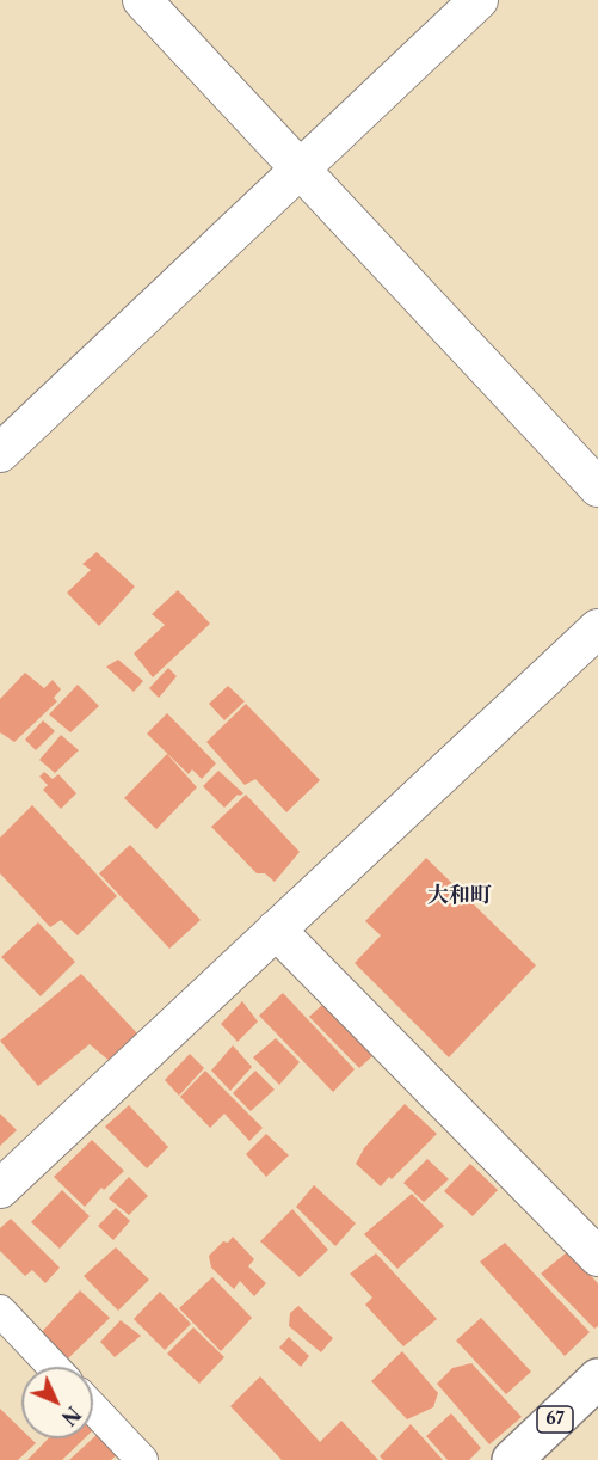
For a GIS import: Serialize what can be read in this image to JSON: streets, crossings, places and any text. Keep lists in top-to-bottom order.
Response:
{
  "streets": {
    "main road": ["67"]
  },
  "districts": ["大和町"],
  "north": "bottom right"
}
